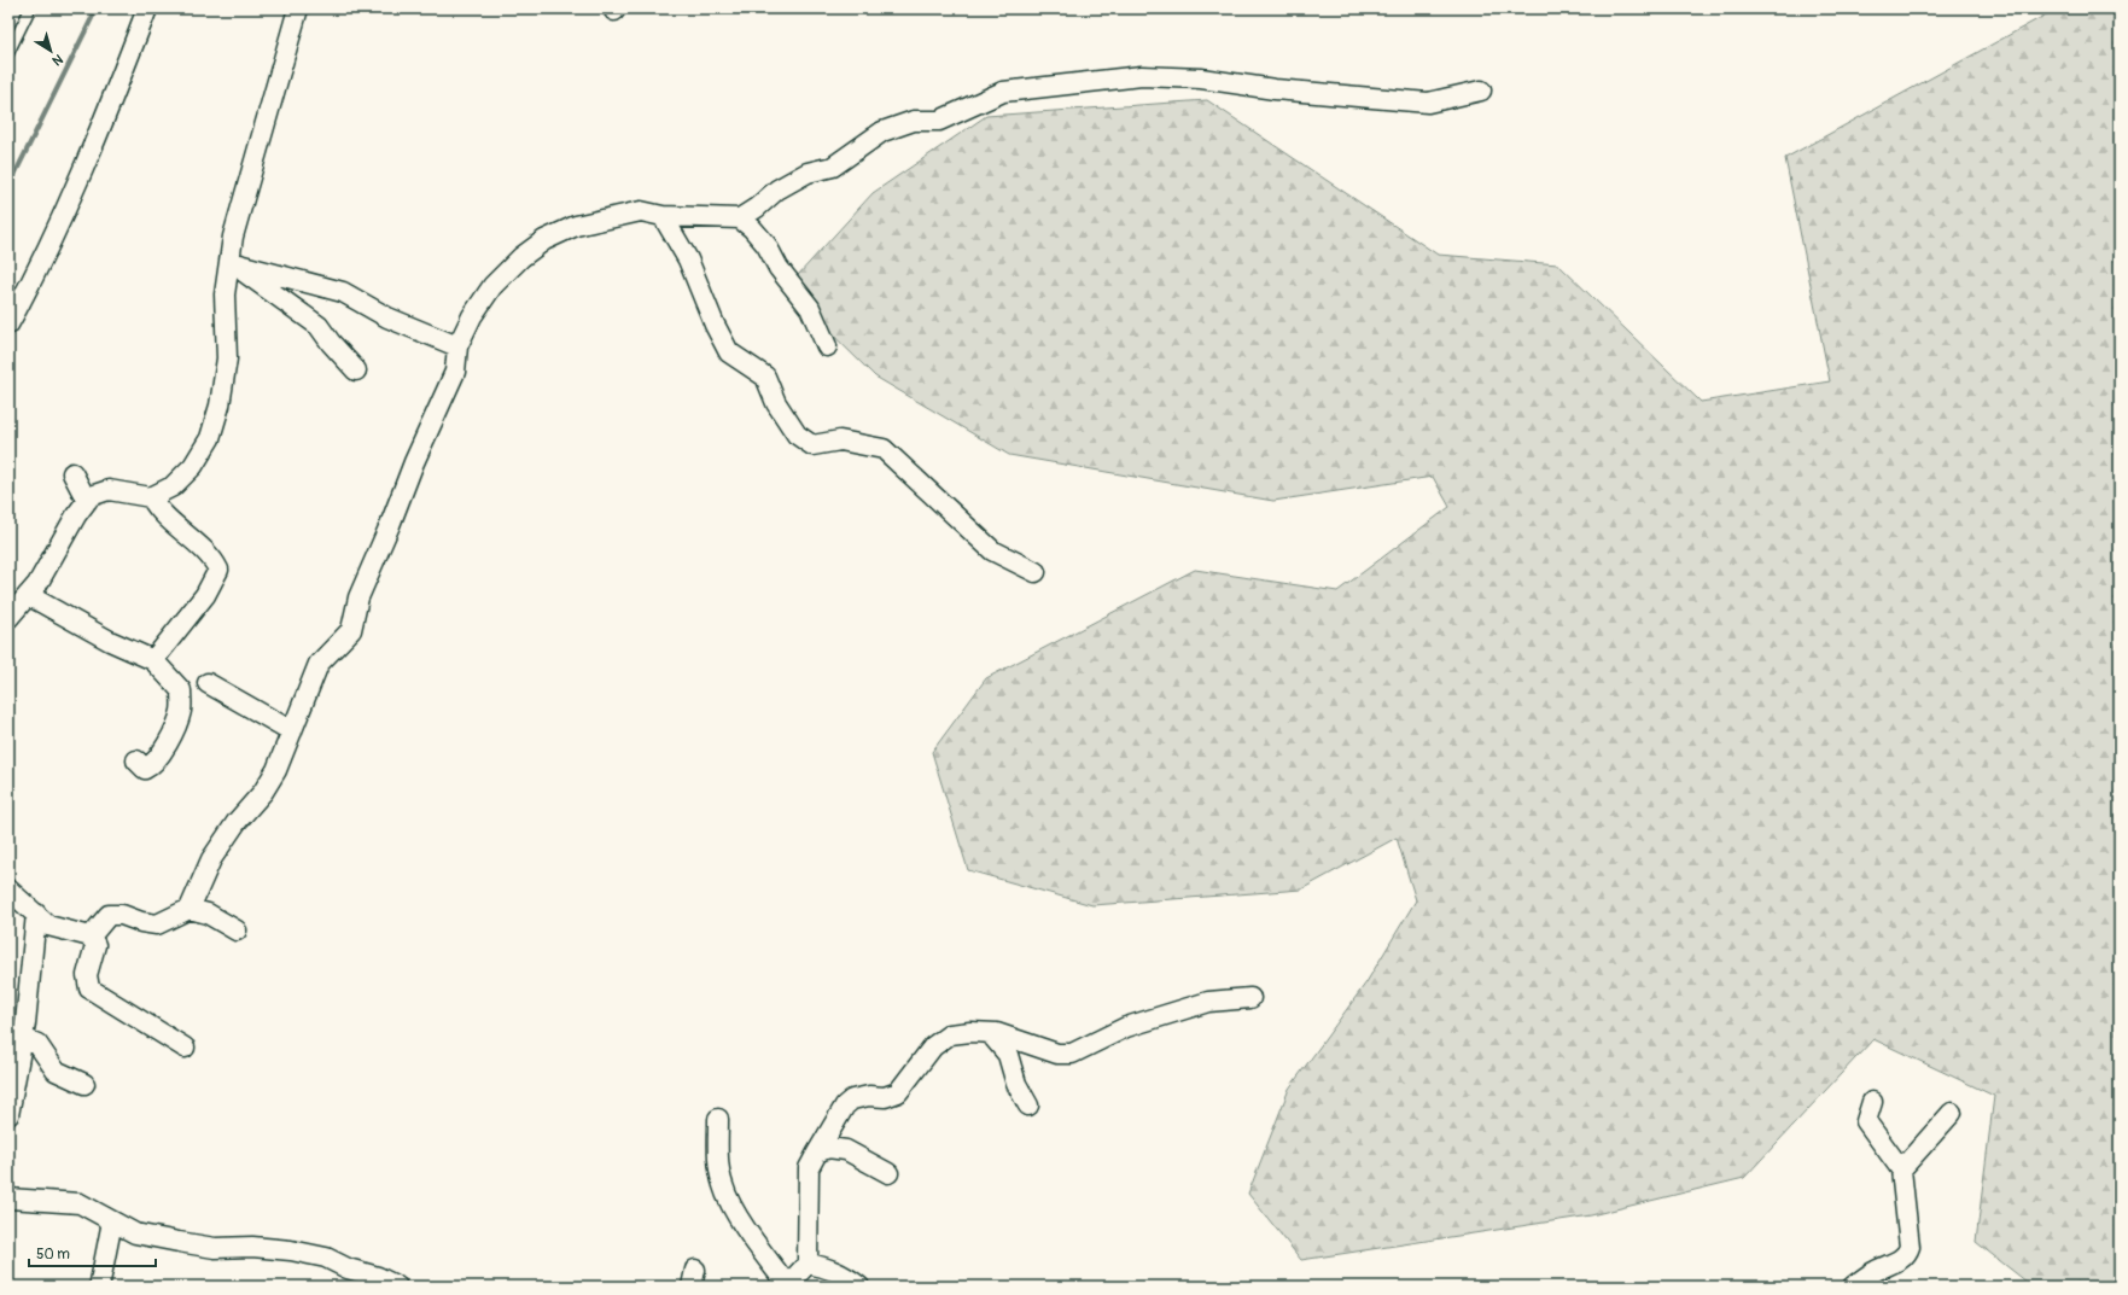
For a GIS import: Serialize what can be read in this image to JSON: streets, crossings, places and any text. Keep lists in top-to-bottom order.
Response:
{
  "scale_bar": "50 m",
  "north": "bottom right"
}
